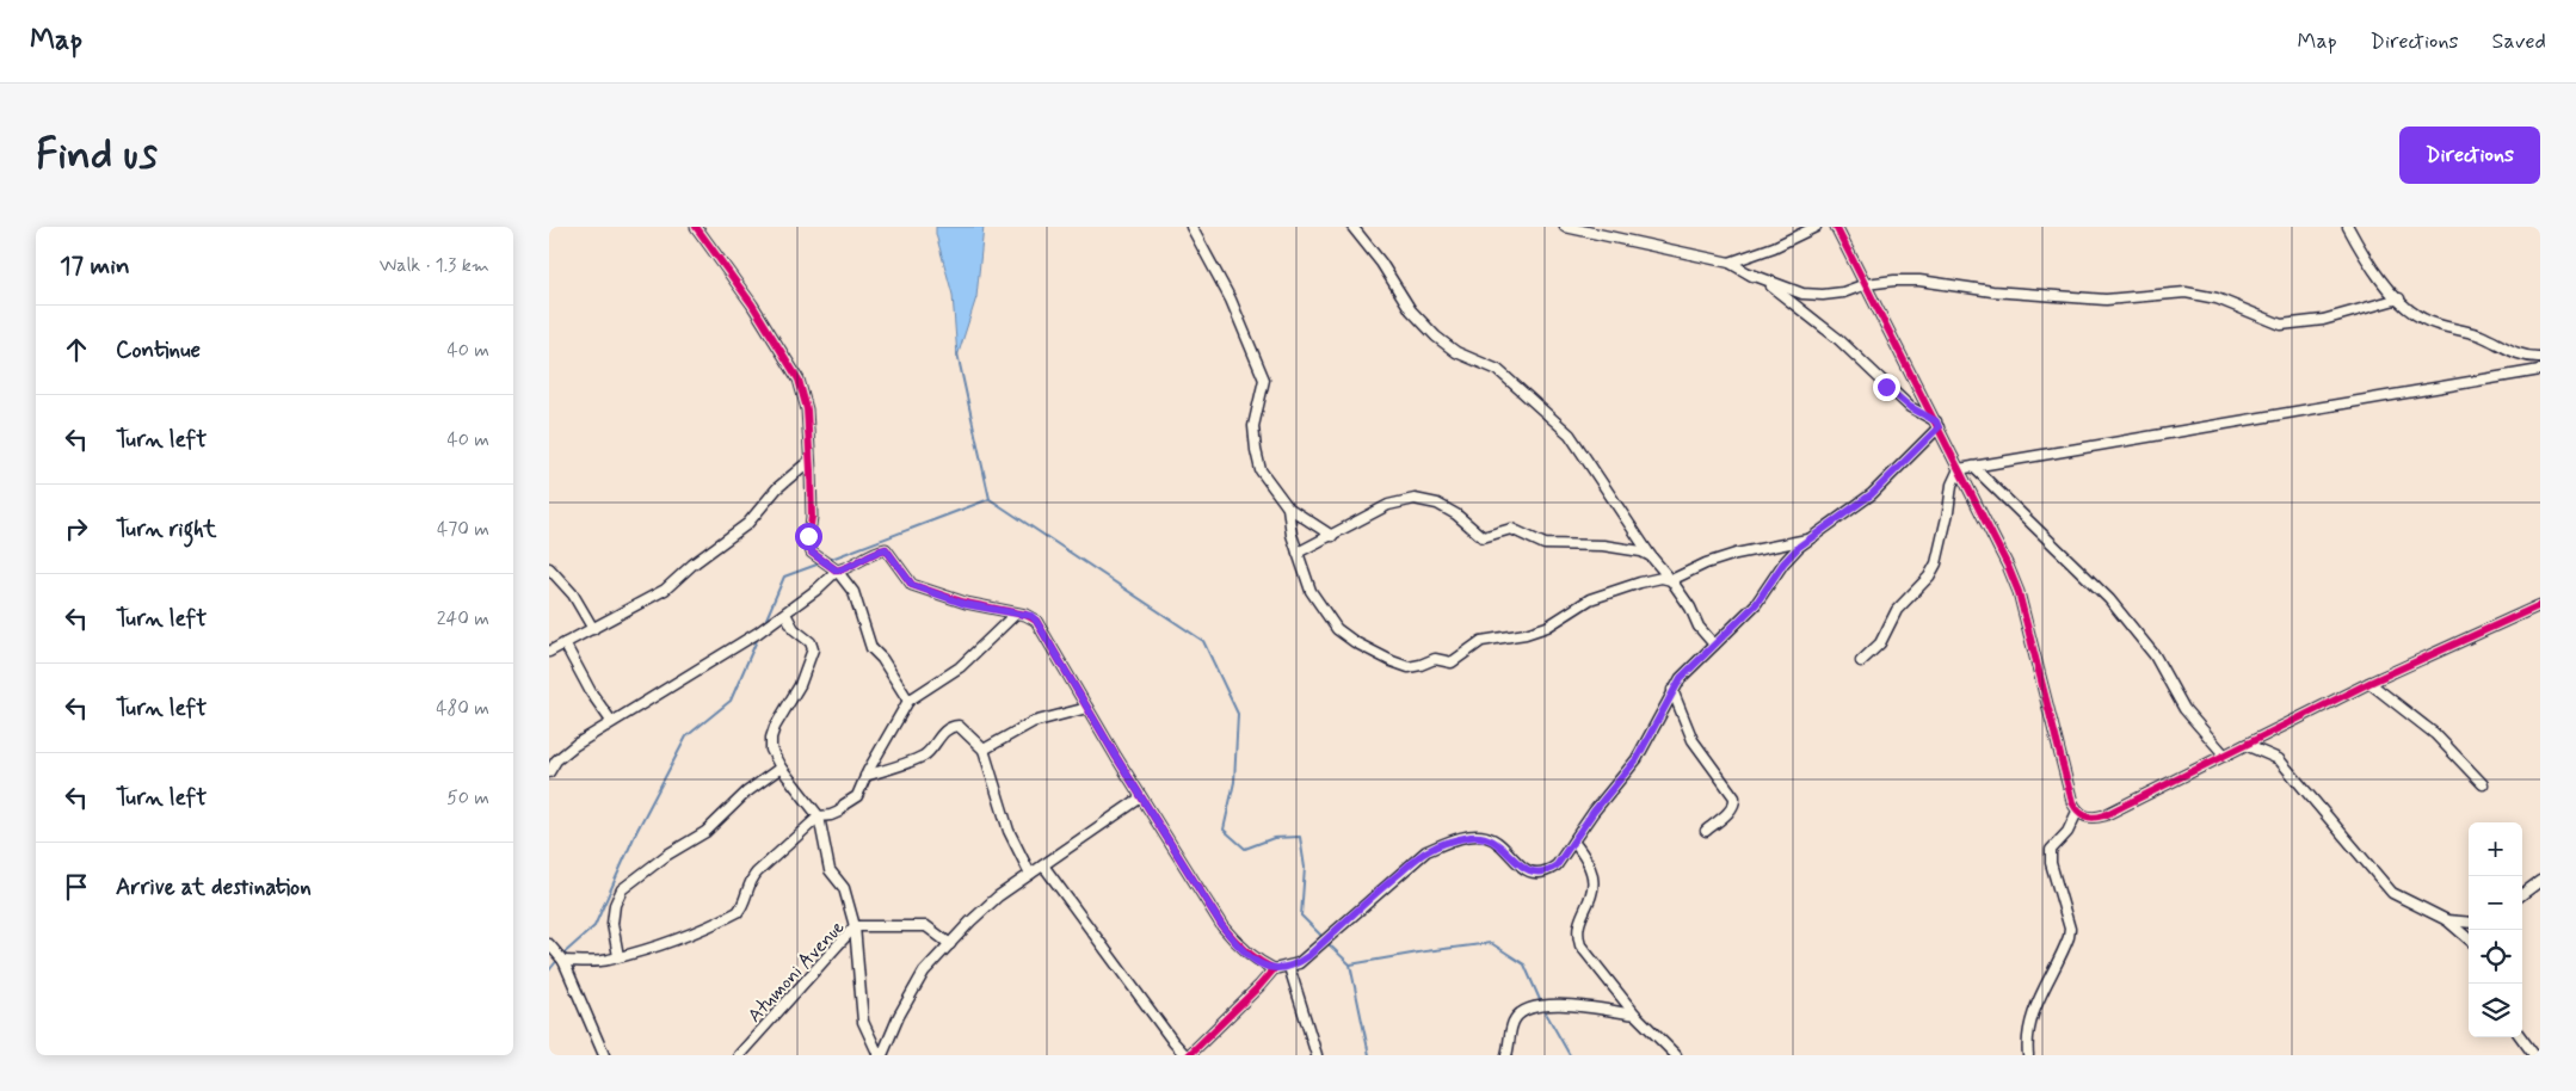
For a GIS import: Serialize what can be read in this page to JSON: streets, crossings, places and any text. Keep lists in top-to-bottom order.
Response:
{
  "streets": {
    "street": ["Atumoni Avenue"]
  },
  "page": {
    "header": "Map",
    "nav": ["Map", "Directions", "Saved"],
    "buttons": "Directions",
    "title": "Find us",
    "heading": ["17 min", "Walk · 1.3 km"],
    "list": [
      ["Continue", "40 m"],
      ["Turn left", "40 m"],
      ["Turn right", "470 m"],
      ["Turn left", "240 m"],
      ["Turn left", "480 m"],
      ["Turn left", "50 m"],
      "Arrive at destination"
    ],
    "map_buttons": ["+", "−"]
  }
}
